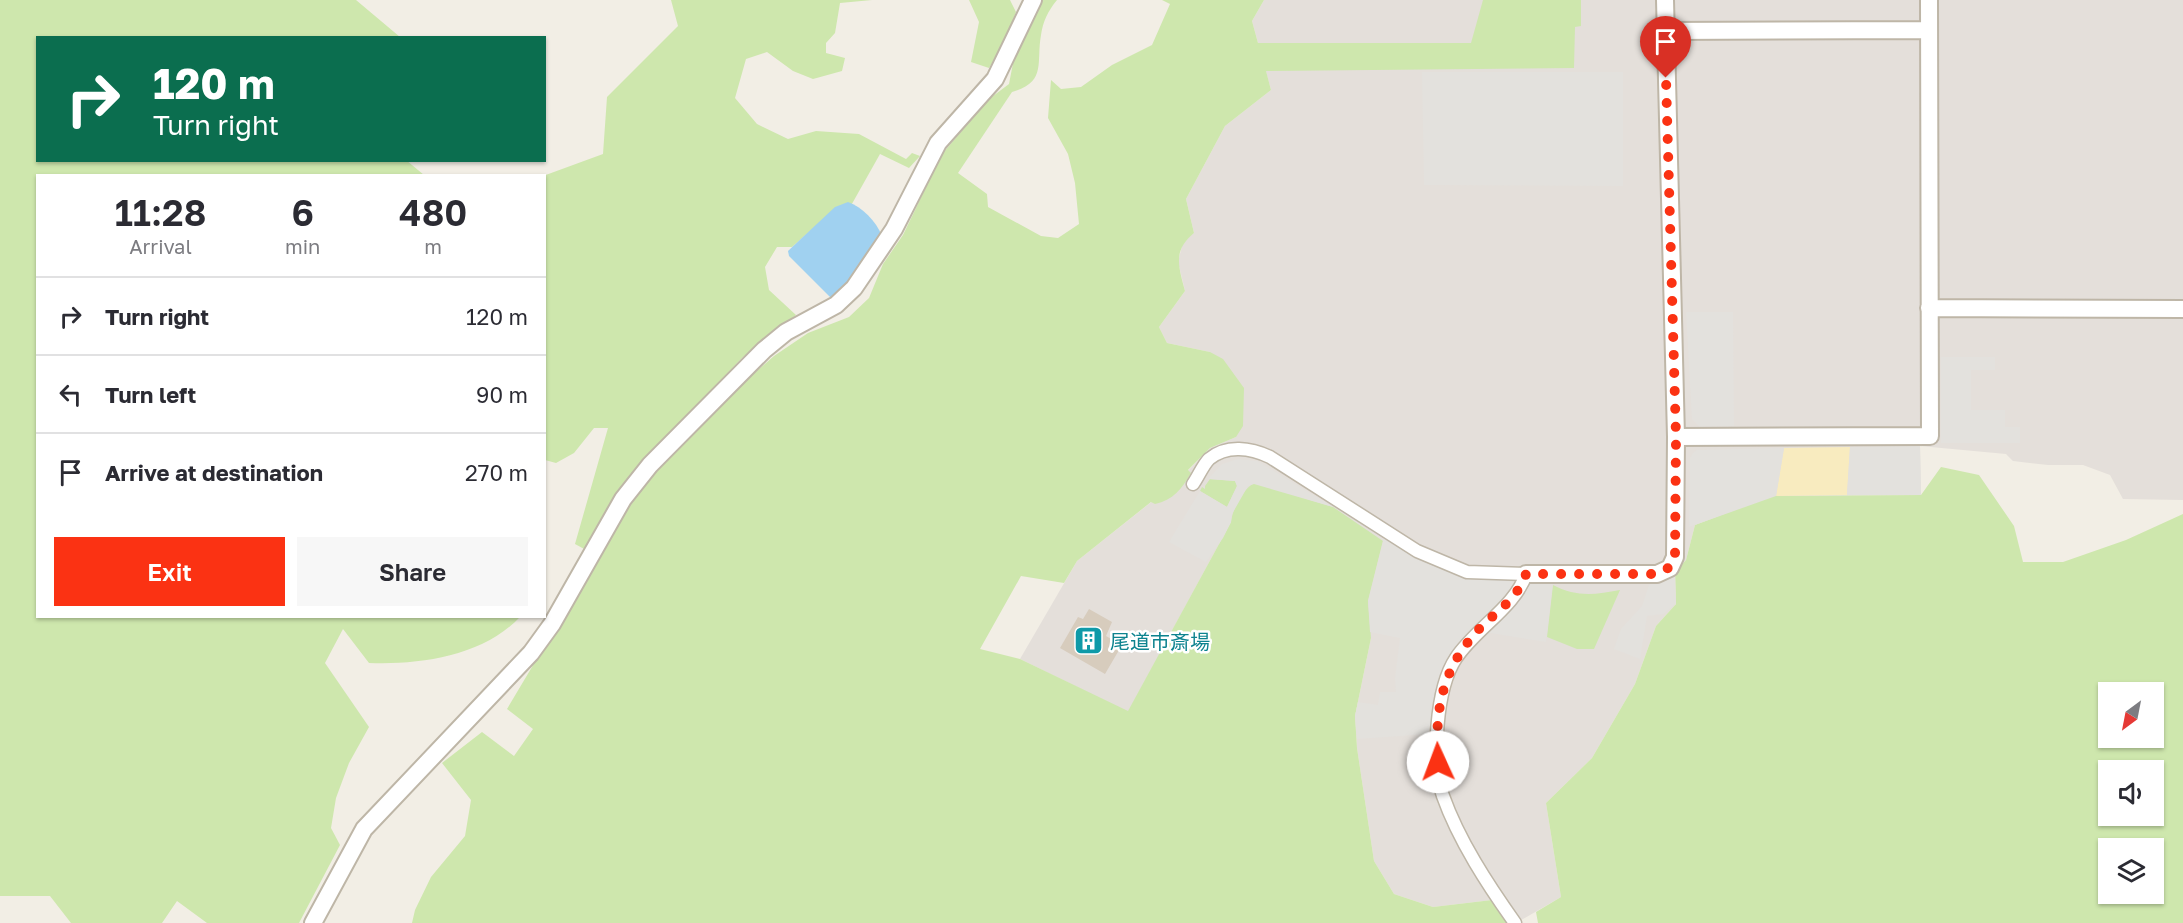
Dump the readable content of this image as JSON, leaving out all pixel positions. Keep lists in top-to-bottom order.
{
  "places": {
    "building": ["尾道市斎場"]
  },
  "north": "bottom left",
  "page": {
    "turn": ["120 m", "Turn right"],
    "eta": [
      "11:28",
      "Arrival",
      "6",
      "min",
      "480",
      "m"
    ],
    "list": [
      {
        "name": "Turn right",
        "value": "120 m"
      },
      {
        "name": "Turn left",
        "value": "90 m"
      },
      {
        "name": "Arrive at destination",
        "value": "270 m"
      }
    ],
    "buttons": ["Exit", "Share"]
  }
}
